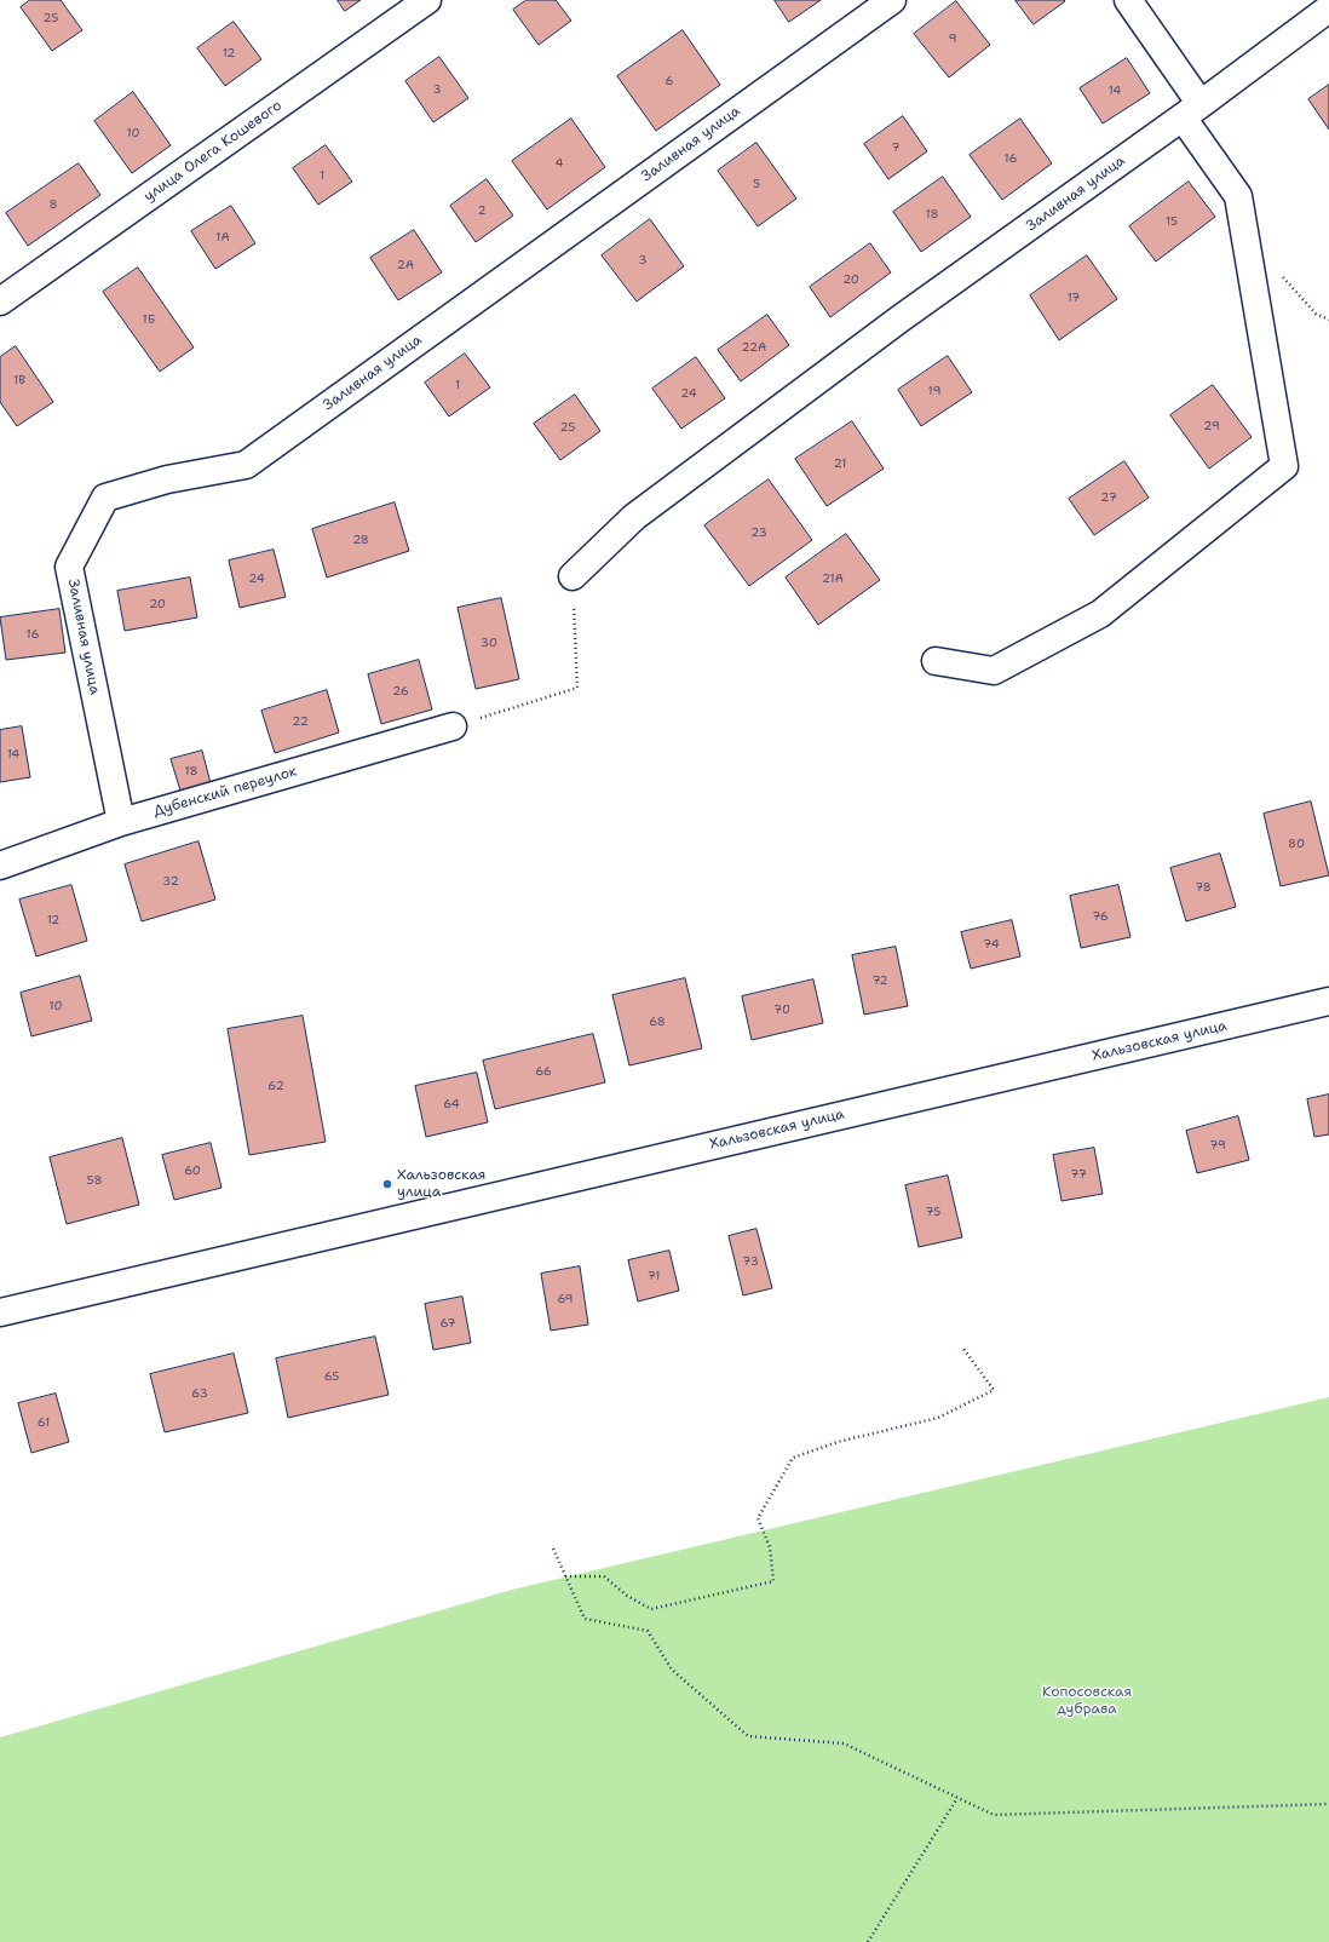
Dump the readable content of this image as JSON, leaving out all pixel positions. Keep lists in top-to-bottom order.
{
  "streets": {
    "street": [
      "Заливная улица",
      "улица Олега Кошевого",
      "Дубенский переулок",
      "Хальзовская улица"
    ]
  },
  "crossings": [
    ["Заливная улица", "Дубенский переулок"]
  ],
  "parks": ["Копосовская дубрава"],
  "places": ["Хальзовская улица"],
  "house_numbers": [
    "25",
    "9",
    "12",
    "6",
    "3",
    "14",
    "10",
    "7",
    "16",
    "4",
    "1",
    "5",
    "8",
    "2",
    "18",
    "15",
    "1А",
    "3",
    "2А",
    "20",
    "17",
    "1Б",
    "22А",
    "1В",
    "1",
    "19",
    "24",
    "29",
    "25",
    "21",
    "27",
    "23",
    "28",
    "24",
    "21А",
    "20",
    "16",
    "30",
    "26",
    "22",
    "14",
    "18",
    "80",
    "32",
    "78",
    "76",
    "12",
    "74",
    "72",
    "10",
    "70",
    "68",
    "66",
    "62",
    "64",
    "79",
    "60",
    "77",
    "58",
    "75",
    "73",
    "71",
    "69",
    "67",
    "65",
    "63",
    "61"
  ]
}
